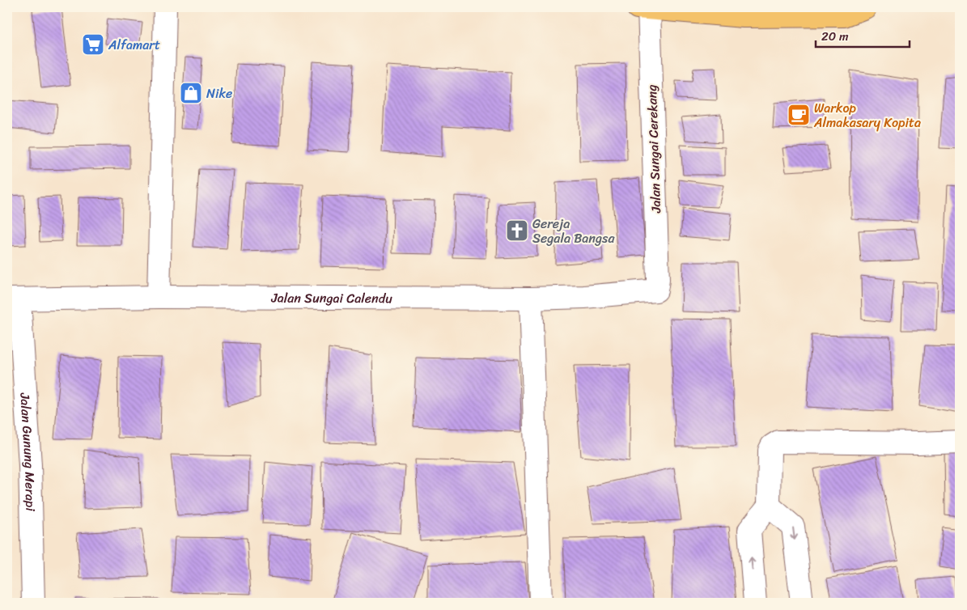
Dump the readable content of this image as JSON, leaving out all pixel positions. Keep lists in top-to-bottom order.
{
  "streets": {
    "street": ["Jalan Sungai Cerekang", "Jalan Sungai Calendu", "Jalan Gunung Merapi"]
  },
  "crossings": [
    ["Jalan Sungai Cerekang", "Jalan Sungai Calendu"],
    ["Jalan Sungai Calendu", "Jalan Gunung Merapi"]
  ],
  "places": {
    "supermarket": ["Alfamart"],
    "shop": ["Nike"],
    "cafe": ["Warkop Almakasary Kopita"],
    "church": ["Gereja Segala Bangsa"]
  },
  "scale_bar": "20 m"
}
